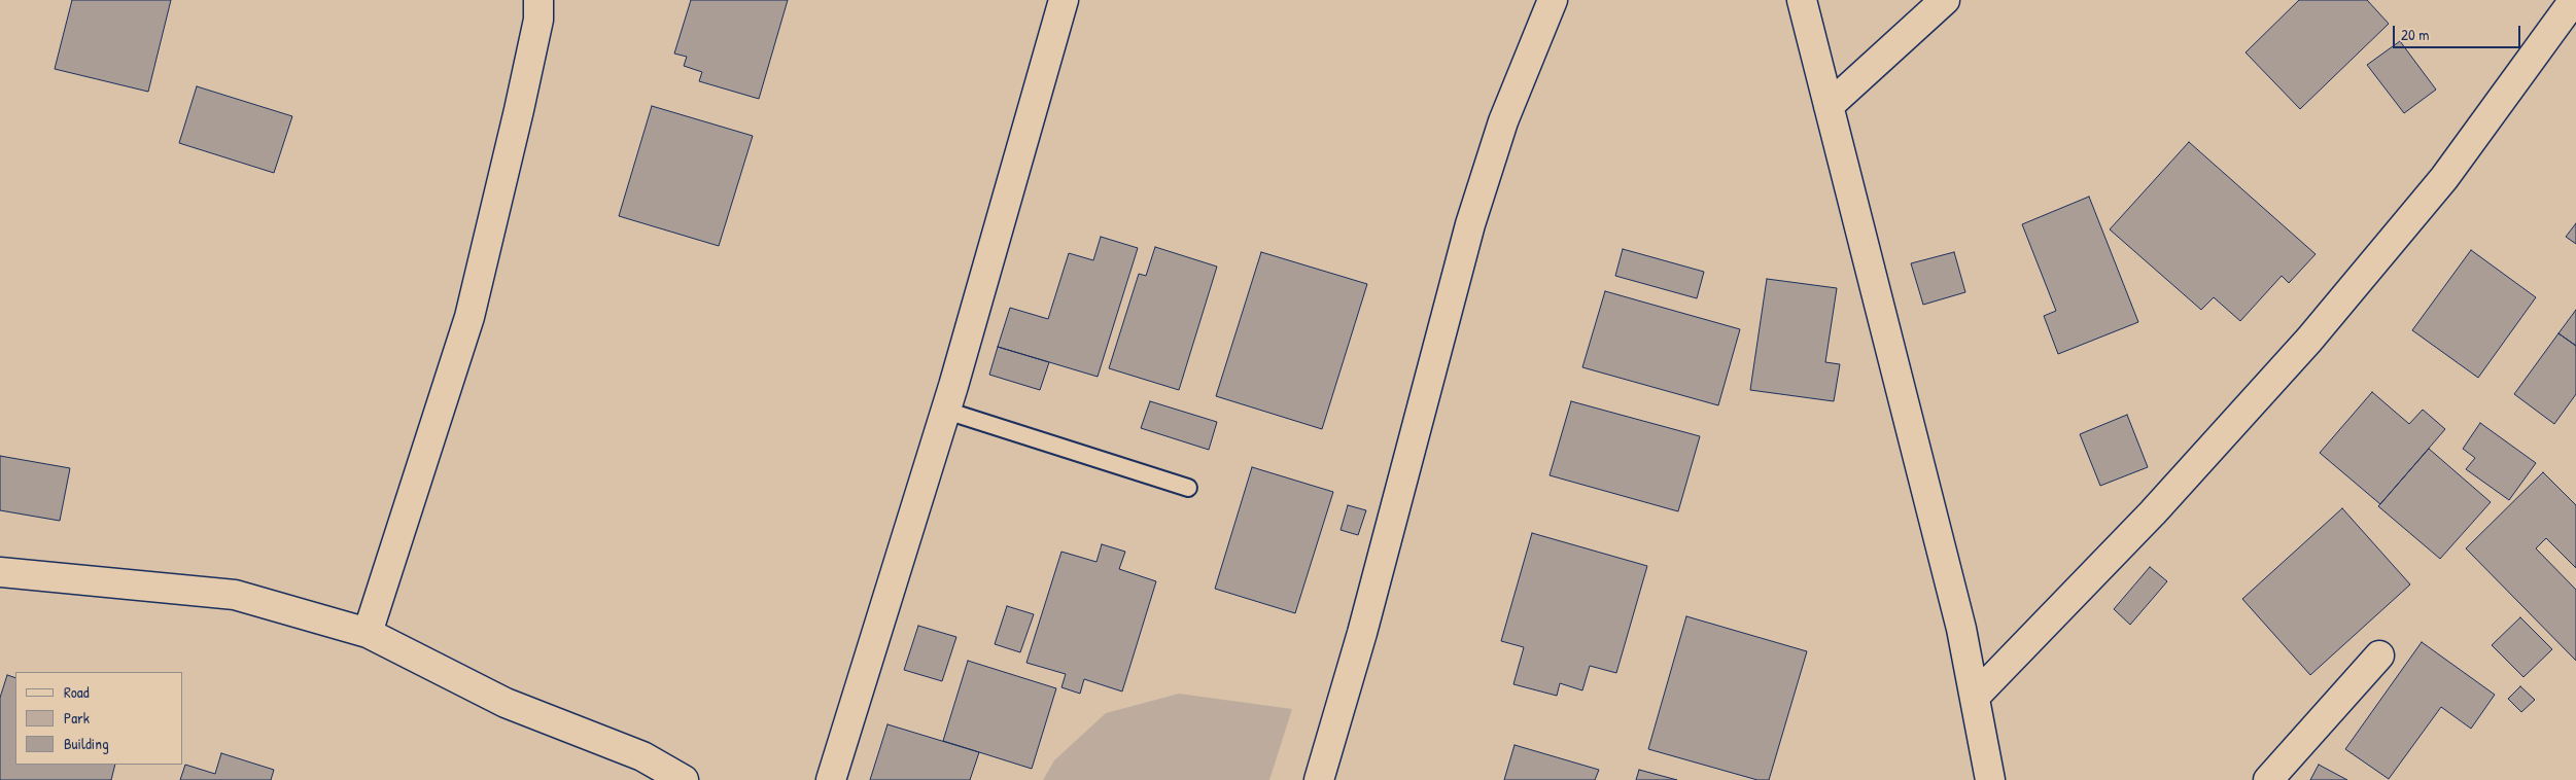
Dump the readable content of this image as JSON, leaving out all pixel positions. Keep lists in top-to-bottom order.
{
  "legend": ["Road", "Park", "Building"],
  "scale_bar": "20 m"
}
